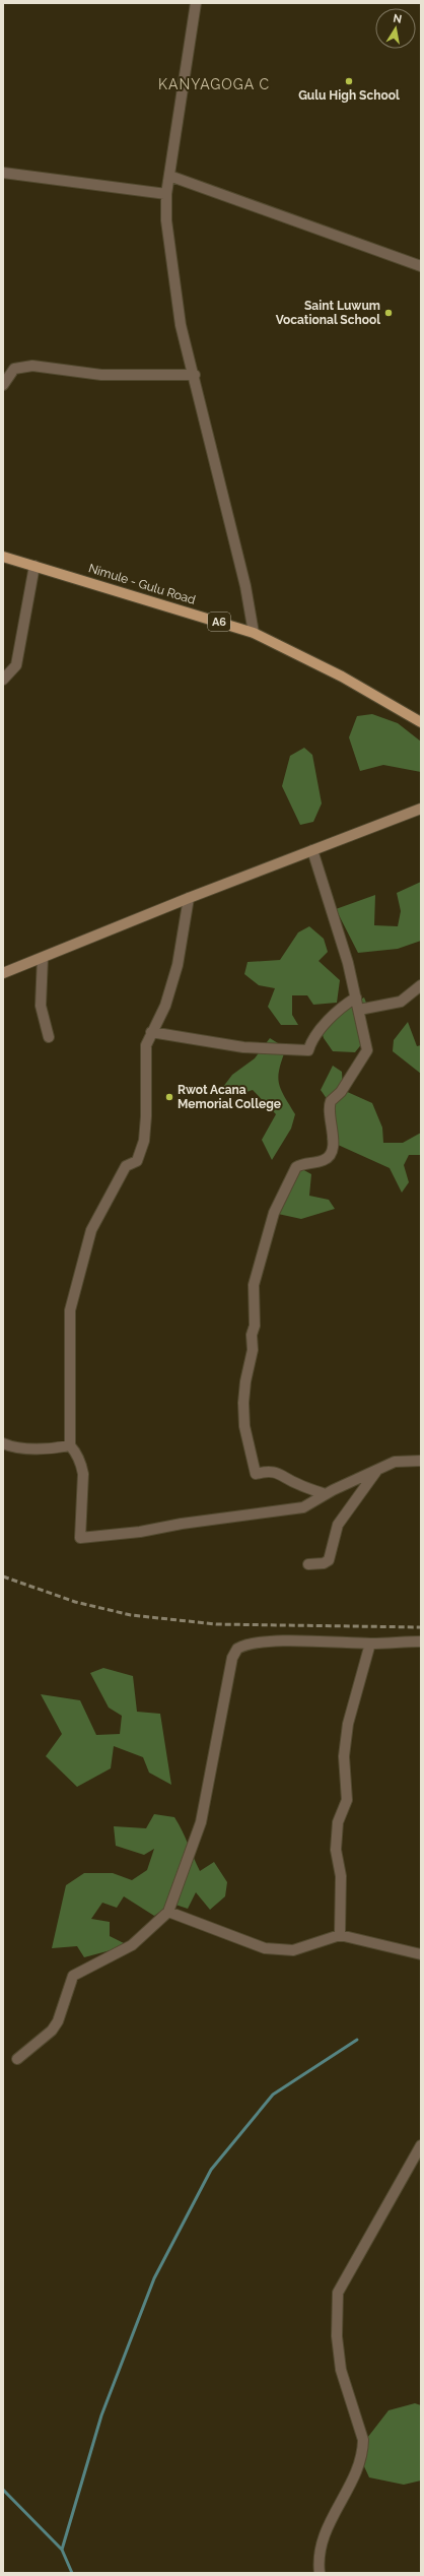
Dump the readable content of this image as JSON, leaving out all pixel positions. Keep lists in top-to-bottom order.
{
  "streets": {
    "main road": ["Nimule - Gulu Road", "A6"]
  },
  "districts": ["KANYAGOGA C"],
  "places": ["Gulu High School", "Saint Luwum Vocational School", "Rwot Acana Memorial College"],
  "north": "top"
}
